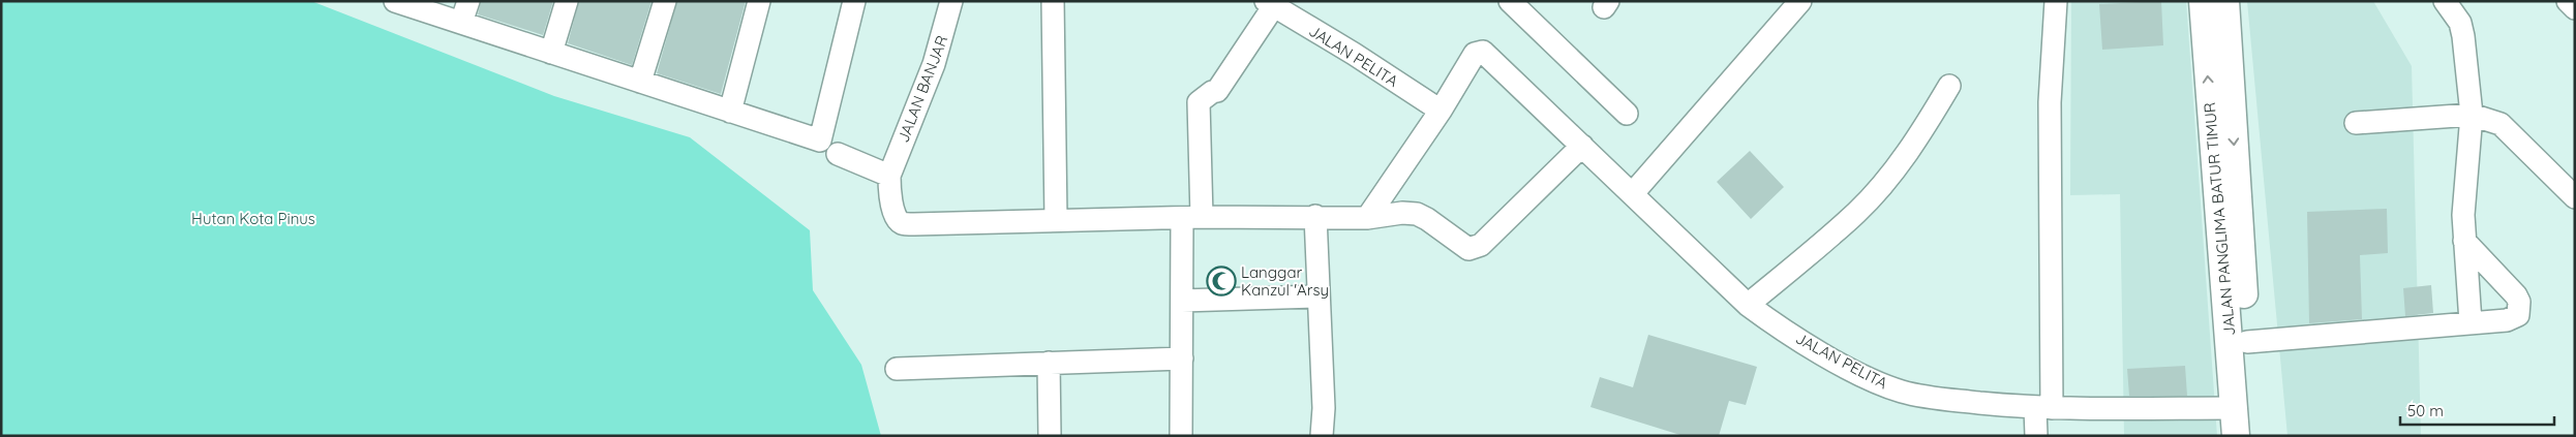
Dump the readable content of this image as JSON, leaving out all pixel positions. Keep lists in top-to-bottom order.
{
  "streets": {
    "main road": ["JALAN PANGLIMA BATUR TIMUR"],
    "street": ["JALAN PELITA", "JALAN BANJAR"]
  },
  "crossings": [
    ["JALAN PELITA", "JALAN PANGLIMA BATUR TIMUR"]
  ],
  "parks": ["Hutan Kota Pinus"],
  "places": {
    "mosque": ["Langgar Kanzul 'Arsy"]
  },
  "scale_bar": "50 m"
}
